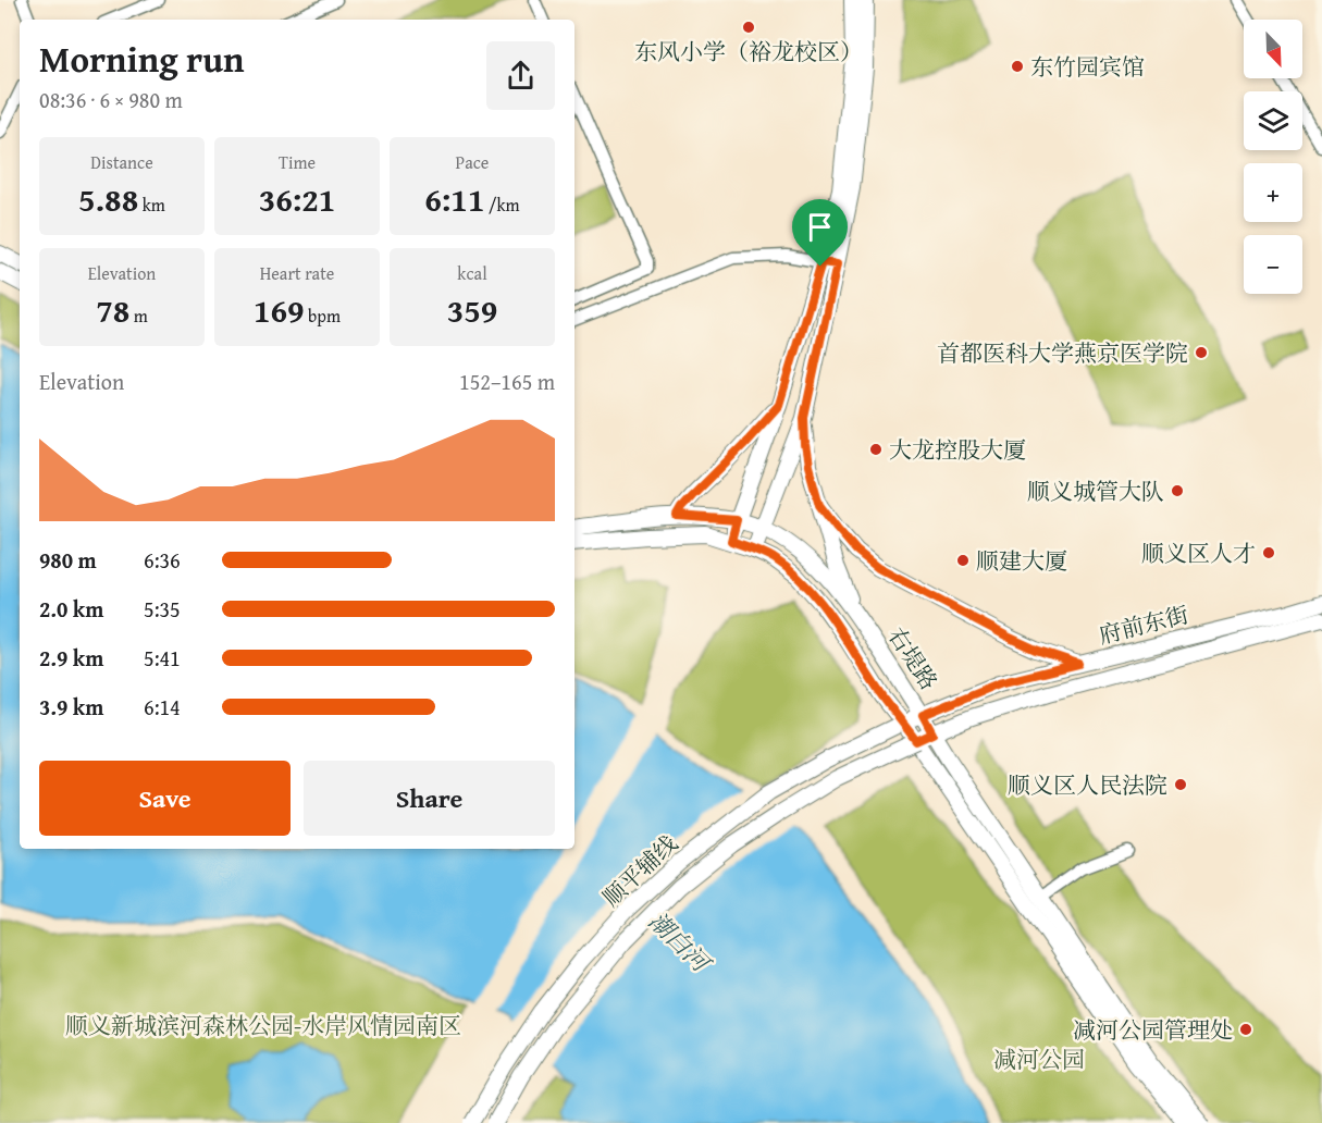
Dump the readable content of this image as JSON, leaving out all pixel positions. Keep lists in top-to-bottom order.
{
  "streets": {
    "main road": ["府前东街", "右堤路", "顺平辅线"]
  },
  "crossings": [
    ["府前东街", "右堤路"],
    ["府前东街", "顺平辅线"],
    ["右堤路", "顺平辅线"]
  ],
  "water": ["潮白河"],
  "parks": ["顺义新城滨河森林公园-水岸风情园南区", "减河公园"],
  "places": [
    "东风小学（裕龙校区）",
    "东竹园宾馆",
    "首都医科大学燕京医学院",
    "大龙控股大厦",
    "顺义城管大队",
    "顺义区人才",
    "顺建大厦",
    "顺义区人民法院",
    "减河公园管理处"
  ],
  "north": "bottom right",
  "page": {
    "map_buttons": ["+", "−"],
    "heading": ["Morning run", "08:36 · 6 × 980 m"],
    "stats": [
      ["Distance", "5.88 km"],
      ["Time", "36:21"],
      ["Pace", "6:11 /km"],
      ["Elevation", "78 m"],
      ["Heart rate", "169 bpm"],
      ["kcal", "359"]
    ],
    "chart": ["Elevation", "152–165 m"],
    "list": [
      {
        "name": "980 m",
        "note": "6:36"
      },
      {
        "name": "2.0 km",
        "note": "5:35"
      },
      {
        "name": "2.9 km",
        "note": "5:41"
      },
      {
        "name": "3.9 km",
        "note": "6:14"
      }
    ],
    "buttons": ["Save", "Share"]
  }
}
